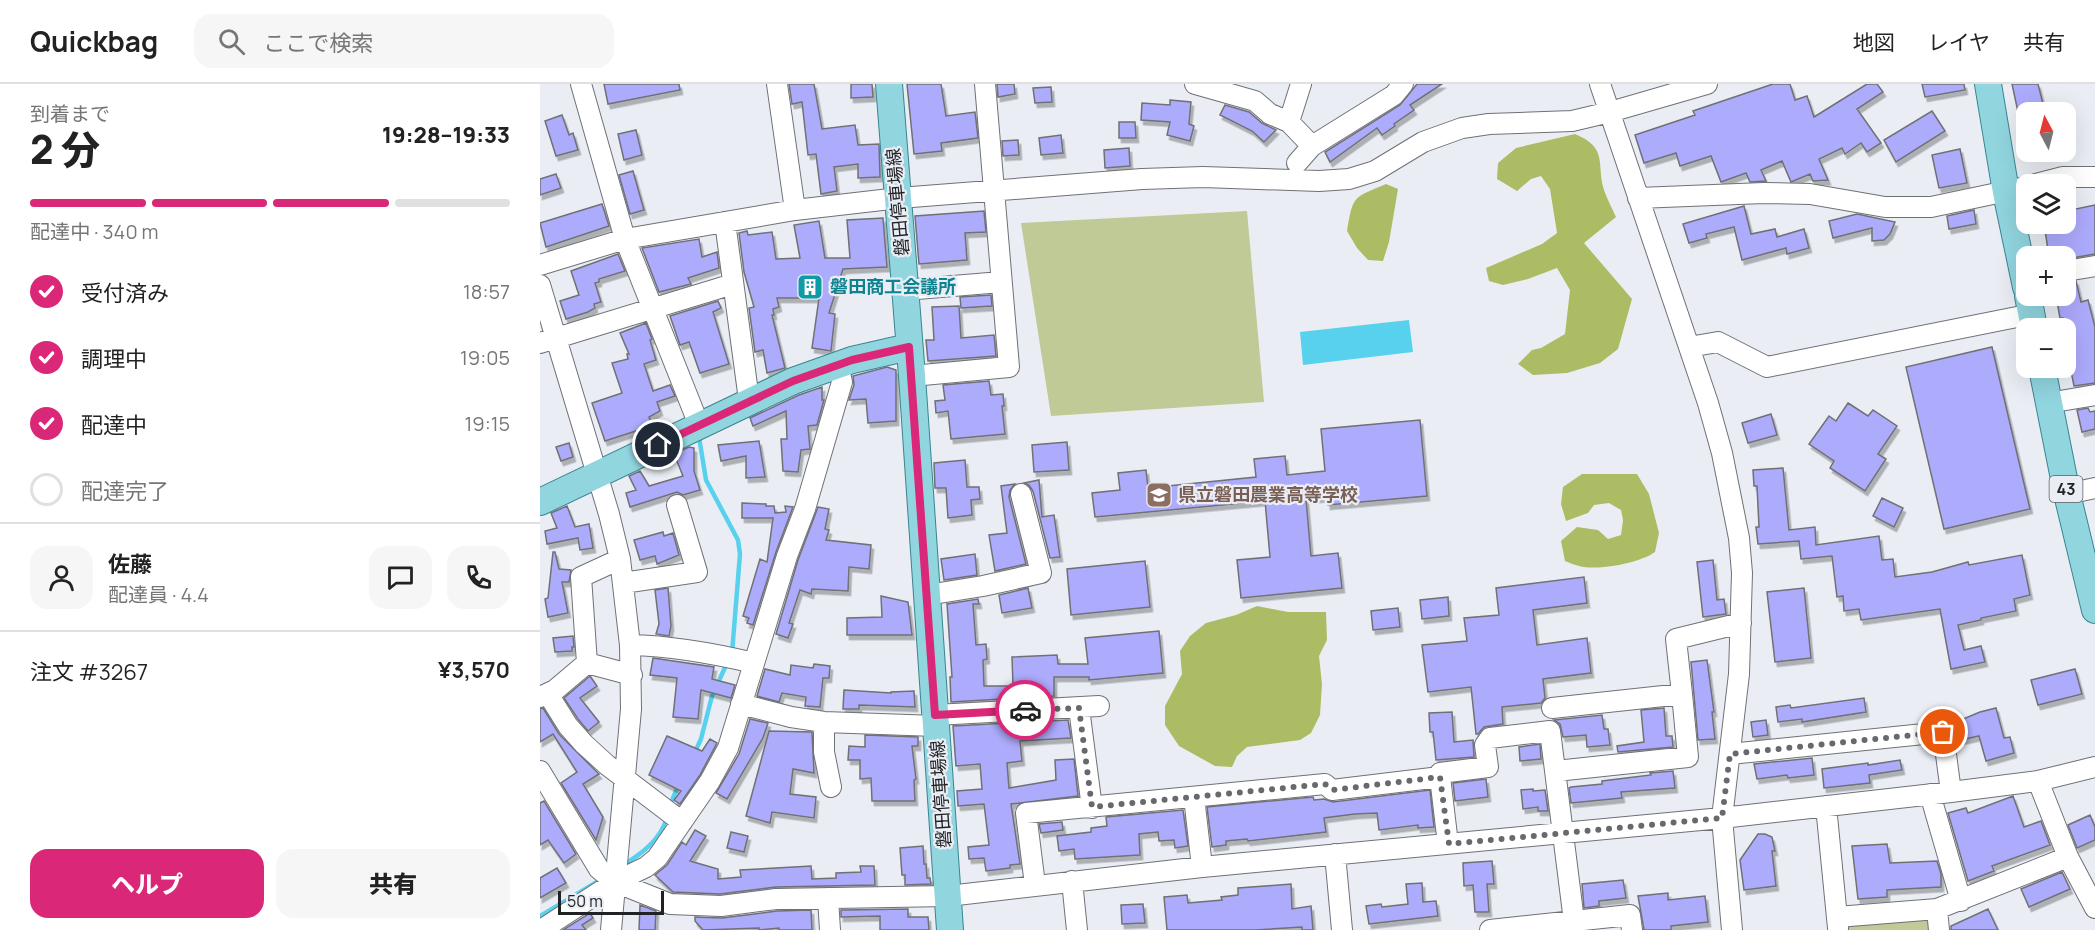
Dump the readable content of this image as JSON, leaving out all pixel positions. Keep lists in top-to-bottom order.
{
  "streets": {
    "main road": ["磐田停車場線", "43"]
  },
  "places": {
    "building": ["磐田商工会議所"],
    "school or university": ["県立磐田農業高等学校"]
  },
  "scale_bar": "50 m",
  "north": "top",
  "page": {
    "header": "Quickbag",
    "search": "ここで検索",
    "nav": ["地図", "レイヤ", "共有"],
    "heading": ["2 分", "到着まで", "19:28–19:33"],
    "panel": [
      "佐藤",
      "配達員 · 4.4",
      "注文 #3267",
      "¥3,570"
    ],
    "map_buttons": ["+", "−"],
    "bar": "配達中 · 340 m",
    "list": [
      ["受付済み", "18:57"],
      ["調理中", "19:05"],
      ["配達中", "19:15"],
      "配達完了"
    ],
    "buttons": ["ヘルプ", "共有"],
    "scale": "50 m"
  }
}
